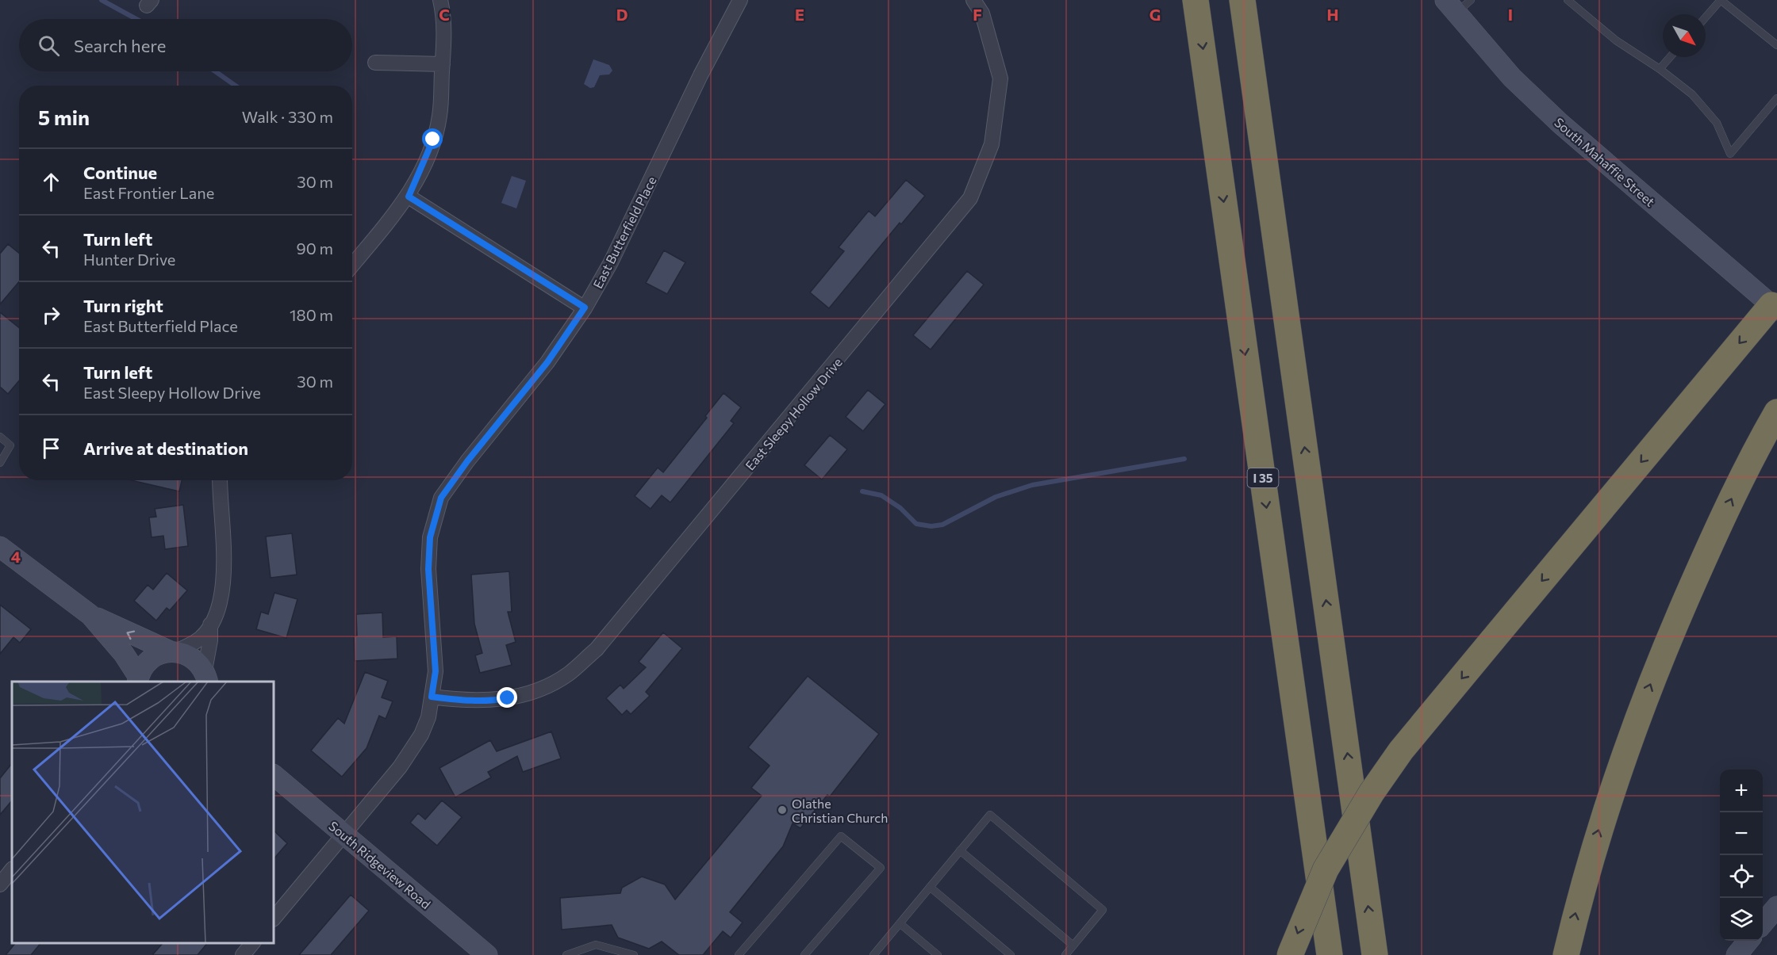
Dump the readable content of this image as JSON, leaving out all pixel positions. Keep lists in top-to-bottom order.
{
  "streets": {
    "highway": ["I 35"],
    "main road": ["South Mahaffie Street", "South Ridgeview Road"],
    "street": ["East Butterfield Place", "East Sleepy Hollow Drive"]
  },
  "crossings": [
    ["East Butterfield Place", "East Sleepy Hollow Drive"],
    ["East Butterfield Place", "South Ridgeview Road"]
  ],
  "places": ["Olathe Christian Church"],
  "north": "bottom right",
  "page": {
    "search": "Search here",
    "heading": ["5 min", "Walk · 330 m"],
    "list": [
      ["Continue", "East Frontier Lane", "30 m"],
      ["Turn left", "Hunter Drive", "90 m"],
      ["Turn right", "East Butterfield Place", "180 m"],
      ["Turn left", "East Sleepy Hollow Drive", "30 m"],
      "Arrive at destination"
    ],
    "map_buttons": ["+", "−"]
  },
  "grid": {
    "columns": [
      "C",
      "D",
      "E",
      "F",
      "G",
      "H",
      "I"
    ],
    "rows": ["4"]
  }
}
